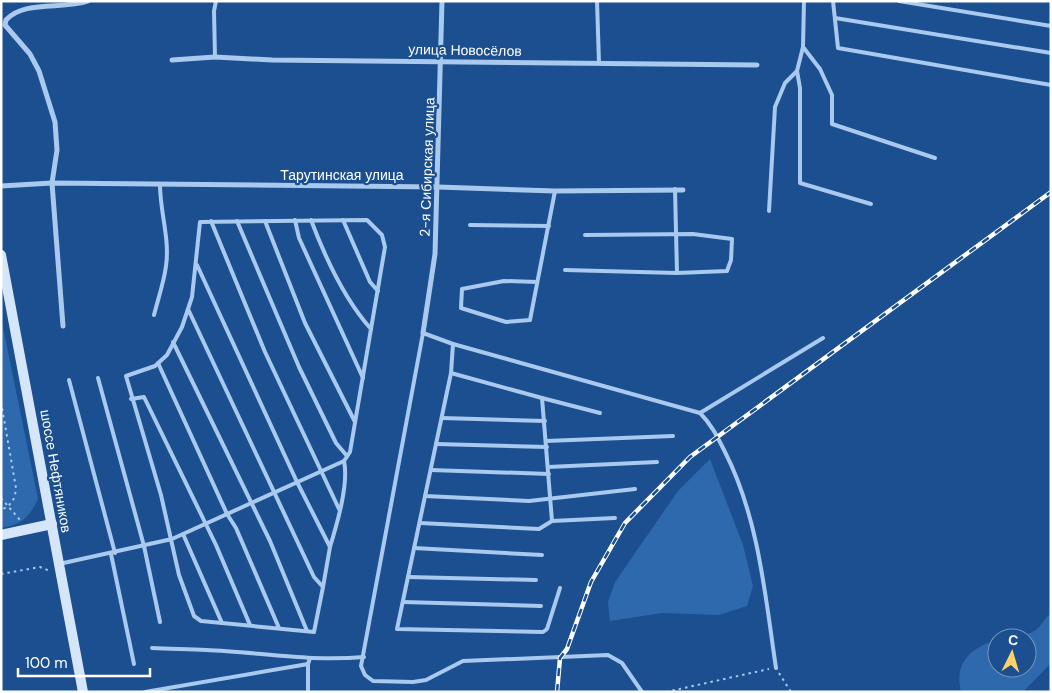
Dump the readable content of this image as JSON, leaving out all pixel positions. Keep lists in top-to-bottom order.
{
  "streets": {
    "main road": ["шоссе Нефтяников"],
    "street": ["улица Новосёлов", "2-я Сибирская улица", "Тарутинская улица"]
  },
  "crossings": [
    ["улица Новосёлов", "2-я Сибирская улица"],
    ["2-я Сибирская улица", "Тарутинская улица"]
  ],
  "scale_bar": "100 m",
  "north": "top"
}
